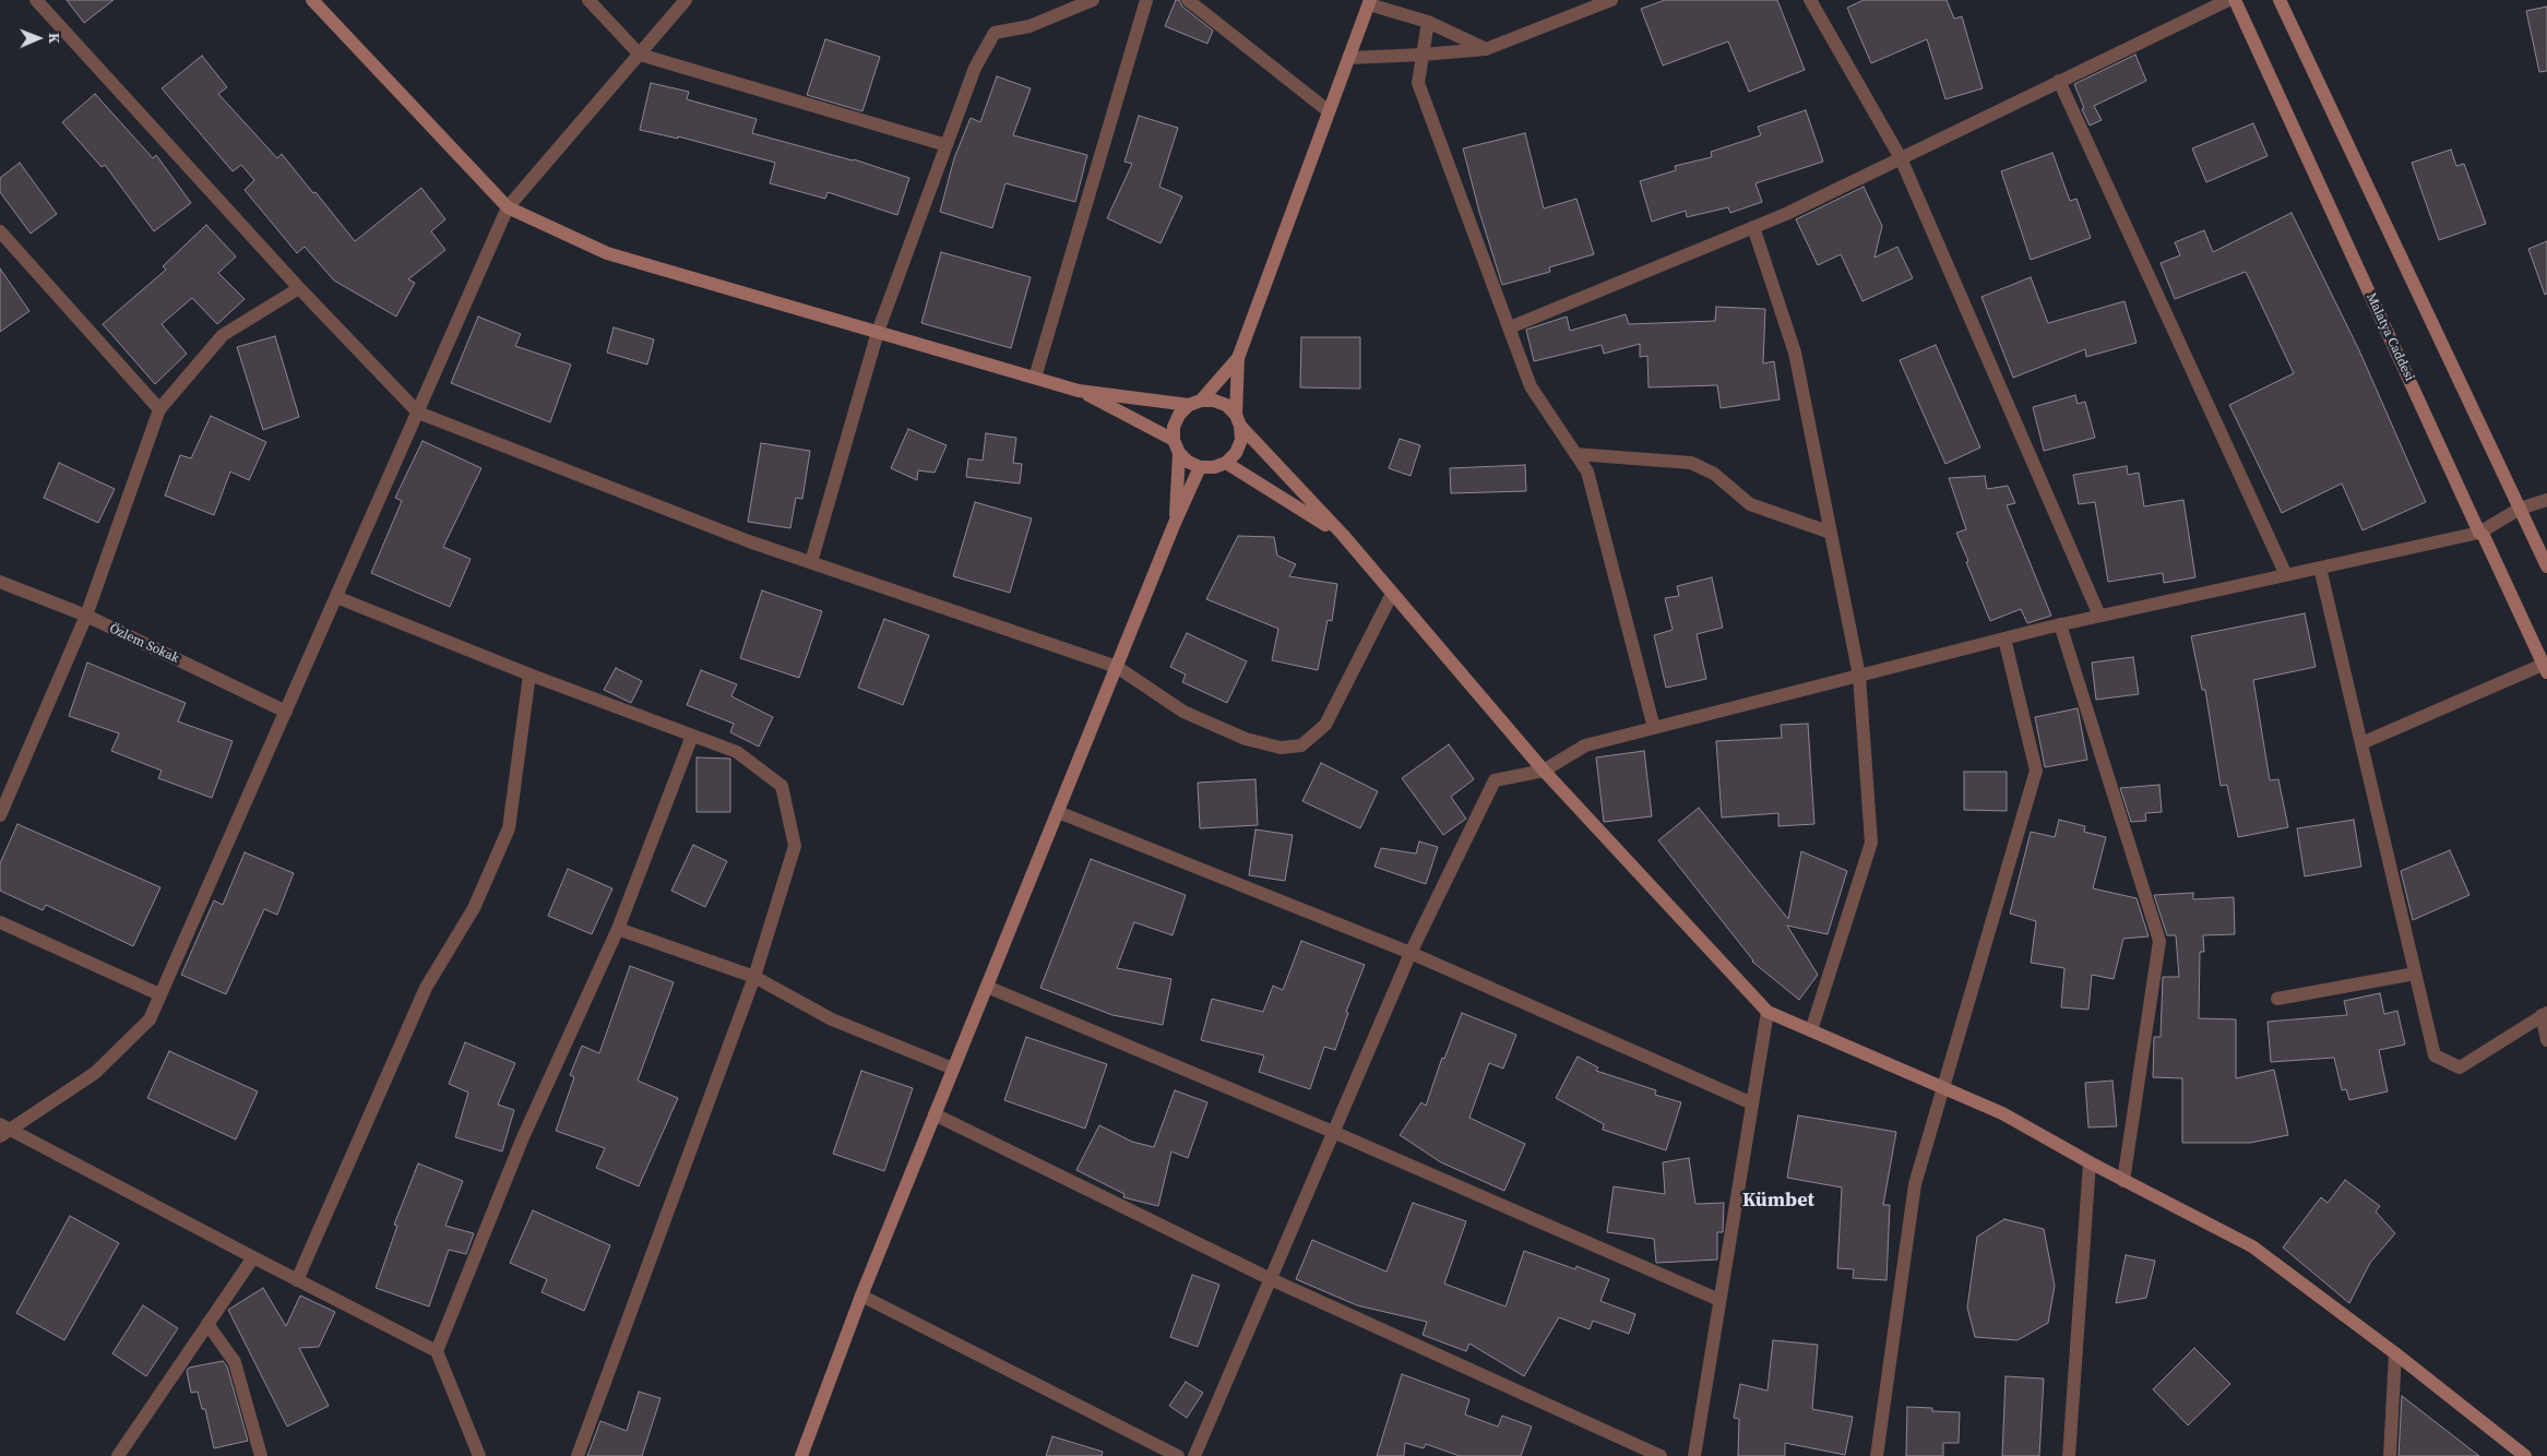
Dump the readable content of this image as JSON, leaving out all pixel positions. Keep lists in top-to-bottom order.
{
  "streets": {
    "street": ["Malatya Caddesi", "Özlem Sokak"]
  },
  "districts": ["Kümbet"],
  "north": "right"
}
